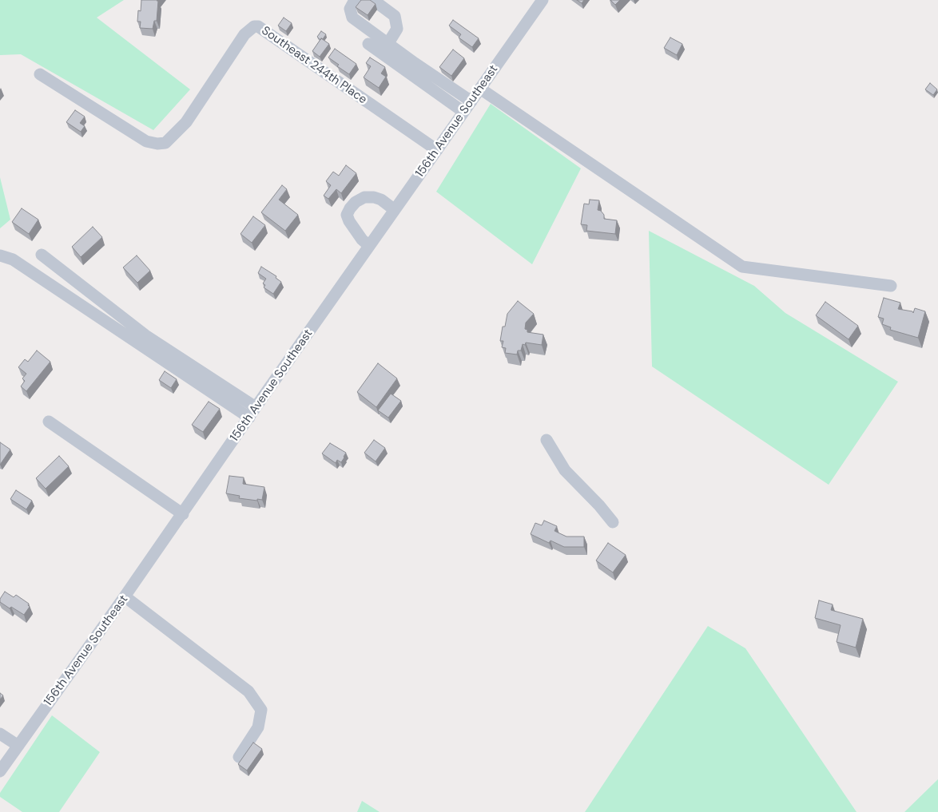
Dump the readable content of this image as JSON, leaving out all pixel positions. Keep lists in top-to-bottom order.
{
  "streets": {
    "street": ["Southeast 244th Place", "156th Avenue Southeast"]
  },
  "crossings": [
    ["Southeast 244th Place", "156th Avenue Southeast"]
  ]
}
